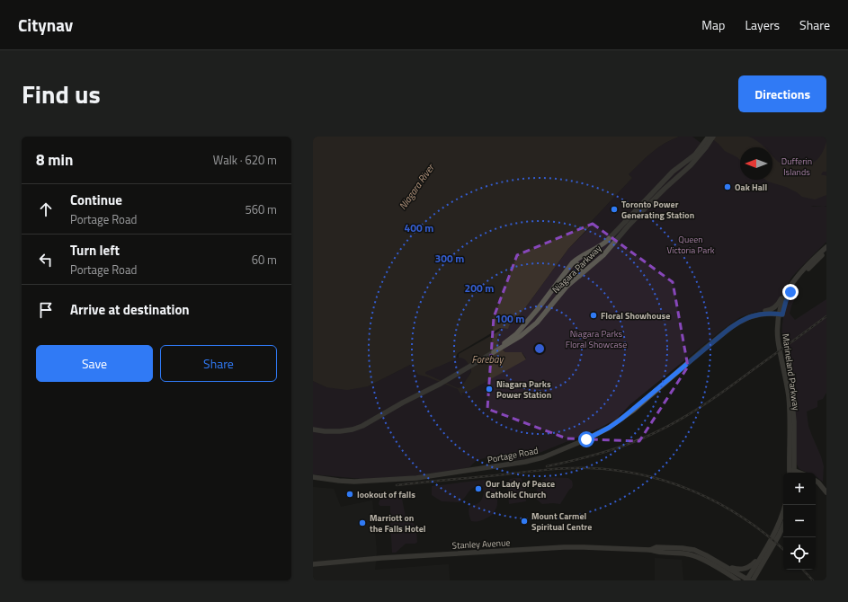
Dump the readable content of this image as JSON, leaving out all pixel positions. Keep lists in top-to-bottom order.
{
  "streets": {
    "main road": [
      "Niagara Parkway",
      "Marineland Parkway",
      "Portage Road",
      "Stanley Avenue"
    ]
  },
  "crossings": [
    ["Marineland Parkway", "Portage Road"]
  ],
  "water": ["Niagara River", "Forebay"],
  "parks": ["Dufferin Islands", "Queen Victoria Park", "Niagara Parks Floral Showcase"],
  "places": [
    "Oak Hall",
    "Toronto Power Generating Station",
    "Floral Showhouse",
    "Niagara Parks Power Station",
    "Our Lady of Peace Catholic Church",
    "lookout of falls",
    "Mount Carmel Spiritual Centre",
    "Marriott on the Falls Hotel"
  ],
  "north": "left",
  "page": {
    "header": "Citynav",
    "nav": ["Map", "Layers", "Share"],
    "title": "Find us",
    "buttons": [
      "Directions",
      ["Save", "Share"]
    ],
    "heading": ["8 min", "Walk · 620 m"],
    "list": [
      ["Continue", "Portage Road", "560 m"],
      ["Turn left", "Portage Road", "60 m"],
      "Arrive at destination"
    ],
    "map_buttons": ["+", "−"]
  },
  "rings": [
    "400 m",
    "300 m",
    "200 m",
    "100 m"
  ]
}
